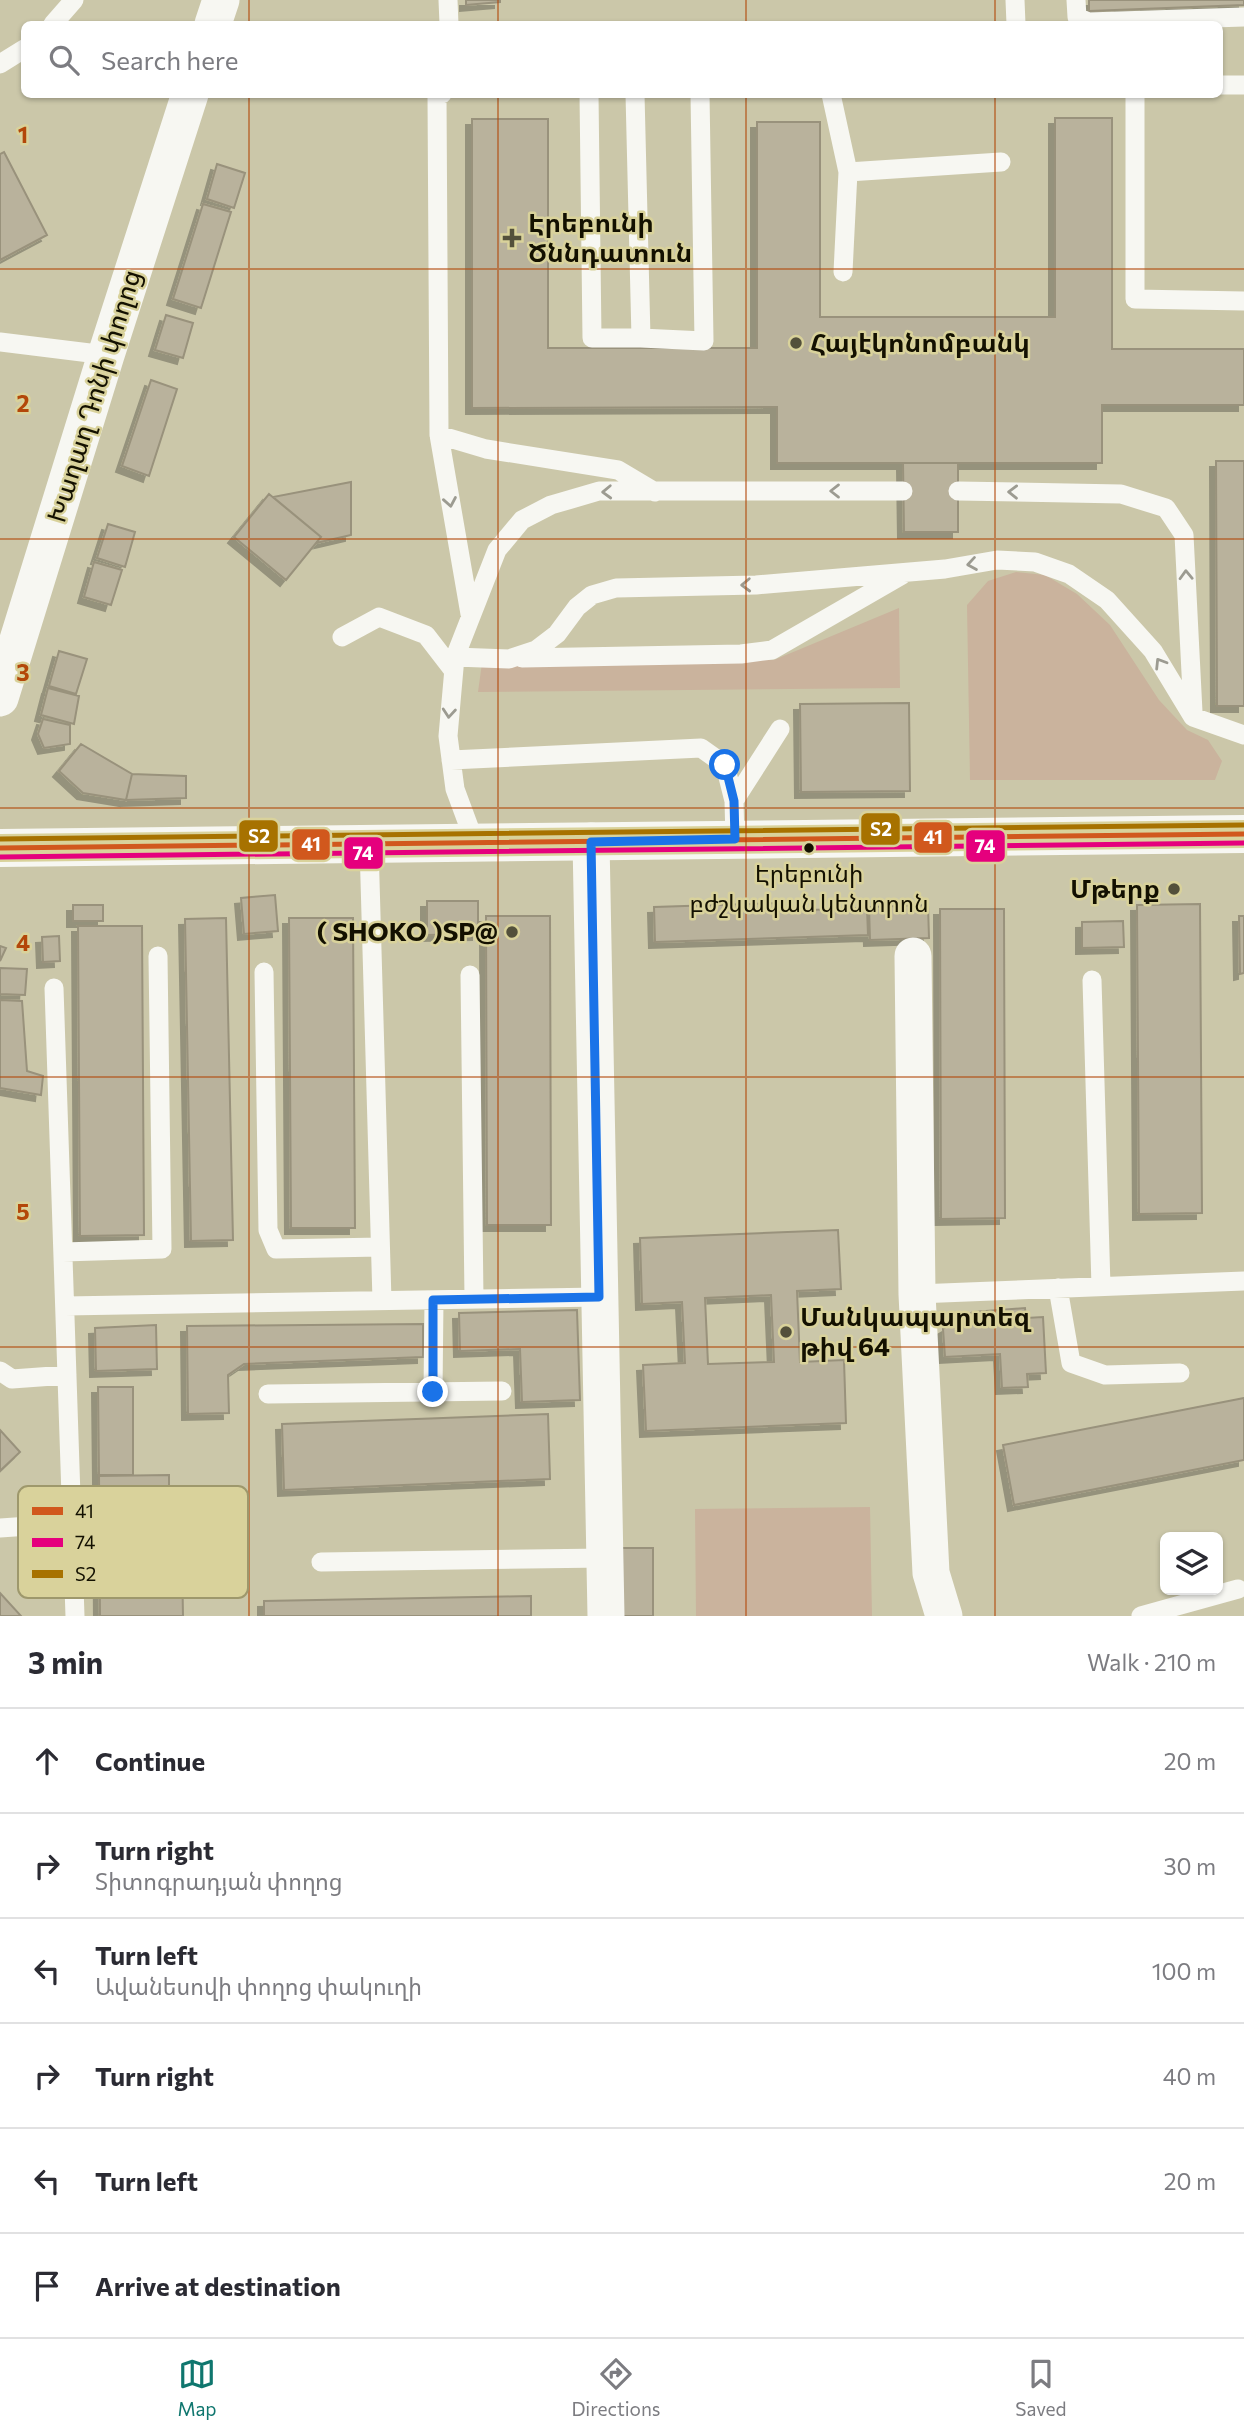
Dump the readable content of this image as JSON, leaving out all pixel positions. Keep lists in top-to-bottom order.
{
  "streets": {
    "street": ["Խաղաղ Դոնի փողոց"]
  },
  "places": {
    "health": ["Էրեբունի Ծննդատուն"],
    "other": [
      "Հայէկոնոմբանկ",
      "Էրեբունի բժշկական կենտրոն",
      "Մթերք",
      "( SHOKO )SP@",
      "Մանկապարտեզ թիվ 64"
    ]
  },
  "lines": ["transit line Տ2", "transit line 41", "transit line 74"],
  "legend": ["41", "74", "Տ2"],
  "page": {
    "search": "Search here",
    "heading": ["3 min", "Walk · 210 m"],
    "list": [
      ["Continue", "20 m"],
      ["Turn right", "Տիտոգրադյան փողոց", "30 m"],
      ["Turn left", "Ավանեսովի փողոց փակուղի", "100 m"],
      ["Turn right", "40 m"],
      ["Turn left", "20 m"],
      "Arrive at destination"
    ],
    "nav": ["Map", "Directions", "Saved"]
  },
  "grid": {
    "rows": [
      "1",
      "2",
      "3",
      "4",
      "5"
    ]
  }
}
